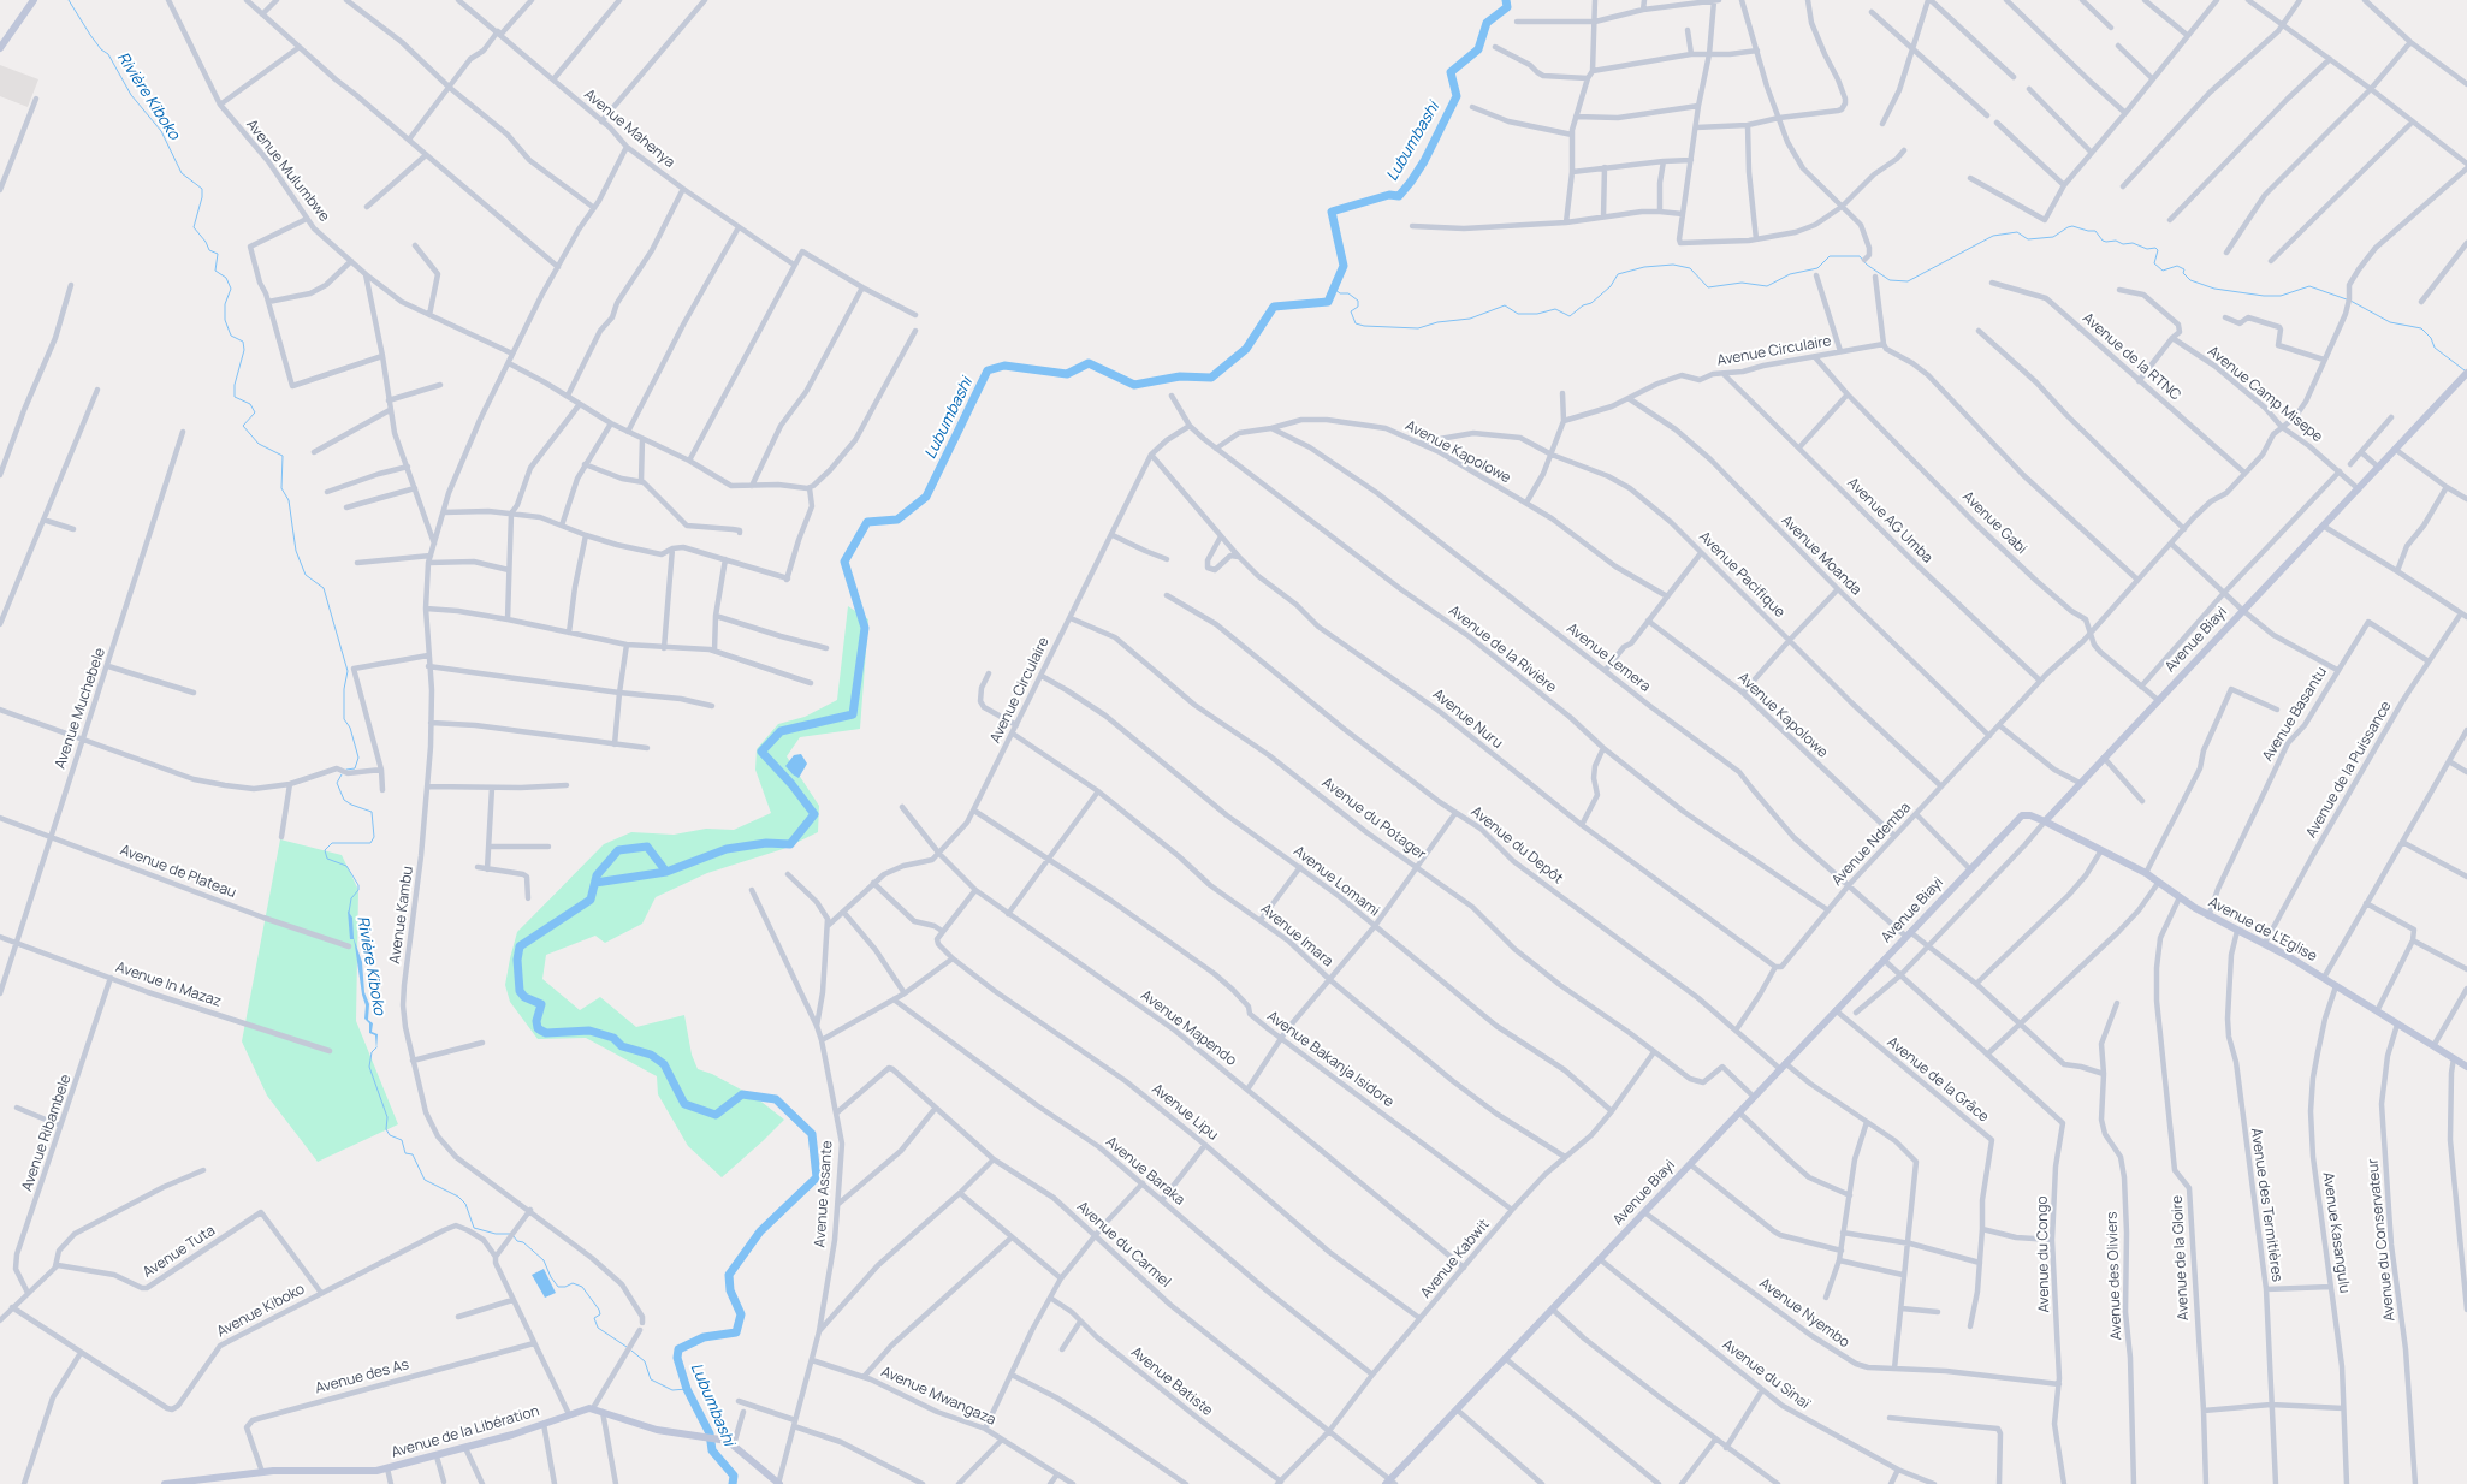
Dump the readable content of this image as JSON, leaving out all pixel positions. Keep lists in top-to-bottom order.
{
  "streets": {
    "street": [
      "Avenue Mahenya",
      "Avenue Mulumbwe",
      "Avenue Circulaire",
      "Avenue de la RTNC",
      "Avenue Camp Misepe",
      "Avenue Kapolowe",
      "Avenue AG Umba",
      "Avenue Gabi",
      "Avenue Moanda",
      "Avenue Pacifique",
      "Avenue Biayi",
      "Avenue de la Rivière",
      "Avenue Lemera",
      "Avenue Muchebele",
      "Avenue Basantu",
      "Avenue Nuru",
      "Avenue de la Puissance",
      "Avenue du Potager",
      "Avenue Ndemba",
      "Avenue du Depôt",
      "Avenue de Plateau",
      "Avenue Lomami",
      "Avenue Kambu",
      "Avenue de L'Eglise",
      "Avenue Imara",
      "Avenue In Mazaz",
      "Avenue Mapendo",
      "Avenue Bakanja Isidore",
      "Avenue de la Grâce",
      "Avenue Lipu",
      "Avenue Ribambele",
      "Avenue Baraka",
      "Avenue Assante",
      "Avenue des Termitières",
      "Avenue Kasangulu",
      "Avenue du Conservateur",
      "Avenue du Carmel",
      "Avenue Tuta",
      "Avenue du Congo",
      "Avenue de la Gloire",
      "Avenue Kabwit",
      "Avenue des Oliviers",
      "Avenue Kiboko",
      "Avenue Nyembo",
      "Avenue du Sinaï",
      "Avenue des As",
      "Avenue Batiste",
      "Avenue Mwangaza",
      "Avenue de la Libération"
    ]
  },
  "crossings": [
    ["Avenue Mahenya", "Avenue Kambu"],
    ["Avenue Mulumbwe", "Avenue Kambu"],
    ["Avenue Circulaire", "Avenue AG Umba"],
    ["Avenue Circulaire", "Avenue Gabi"],
    ["Avenue Circulaire", "Avenue Moanda"],
    ["Avenue Circulaire", "Avenue de la Rivière"],
    ["Avenue Circulaire", "Avenue du Potager"],
    ["Avenue Circulaire", "Avenue Lomami"],
    ["Avenue Circulaire", "Avenue Imara"],
    ["Avenue Circulaire", "Avenue Mapendo"],
    ["Avenue Circulaire", "Avenue Bakanja Isidore"],
    ["Avenue de la RTNC", "Avenue Ndemba"],
    ["Avenue Camp Misepe", "Avenue Biayi"],
    ["Avenue Camp Misepe", "Avenue Ndemba"],
    ["Avenue Kapolowe", "Avenue Pacifique"],
    ["Avenue Kapolowe", "Avenue de la Rivière"],
    ["Avenue Kapolowe", "Avenue Lemera"],
    ["Avenue Kapolowe", "Avenue Ndemba"],
    ["Avenue AG Umba", "Avenue Ndemba"],
    ["Avenue Gabi", "Avenue Biayi"],
    ["Avenue Gabi", "Avenue Ndemba"],
    ["Avenue Moanda", "Avenue Ndemba"],
    ["Avenue Pacifique", "Avenue Ndemba"],
    ["Avenue Biayi", "Avenue Lemera"],
    ["Avenue Biayi", "Avenue du Potager"],
    ["Avenue Biayi", "Avenue du Depôt"],
    ["Avenue Biayi", "Avenue de L'Eglise"],
    ["Avenue Biayi", "Avenue de la Grâce"],
    ["Avenue Biayi", "Avenue du Carmel"],
    ["Avenue Biayi", "Avenue du Congo"],
    ["Avenue Biayi", "Avenue Nyembo"],
    ["Avenue Biayi", "Avenue du Sinaï"],
    ["Avenue de la Rivière", "Avenue Ndemba"],
    ["Avenue Lemera", "Avenue Ndemba"],
    ["Avenue Muchebele", "Avenue de Plateau"],
    ["Avenue Muchebele", "Avenue In Mazaz"],
    ["Avenue Basantu", "Avenue de la Puissance"],
    ["Avenue Basantu", "Avenue de L'Eglise"],
    ["Avenue Nuru", "Avenue Ndemba"],
    ["Avenue de la Puissance", "Avenue de L'Eglise"],
    ["Avenue du Potager", "Avenue Kabwit"],
    ["Avenue Ndemba", "Avenue du Depôt"],
    ["Avenue Lomami", "Avenue Kabwit"],
    ["Avenue de L'Eglise", "Avenue des Termitières"],
    ["Avenue de L'Eglise", "Avenue Kasangulu"],
    ["Avenue de L'Eglise", "Avenue du Conservateur"],
    ["Avenue de L'Eglise", "Avenue de la Gloire"],
    ["Avenue Imara", "Avenue Kabwit"],
    ["Avenue In Mazaz", "Avenue Ribambele"],
    ["Avenue Mapendo", "Avenue Kabwit"],
    ["Avenue Bakanja Isidore", "Avenue Kabwit"],
    ["Avenue Lipu", "Avenue Kabwit"],
    ["Avenue Baraka", "Avenue Kabwit"],
    ["Avenue Assante", "Avenue du Carmel"],
    ["Avenue Assante", "Avenue Mwangaza"],
    ["Avenue du Carmel", "Avenue Kabwit"],
    ["Avenue Tuta", "Avenue Kiboko"],
    ["Avenue du Congo", "Avenue Nyembo"],
    ["Avenue Kabwit", "Avenue Batiste"],
    ["Avenue des As", "Avenue de la Libération"]
  ],
  "water": ["Rivière Kiboko", "Lubumbashi"]
}
